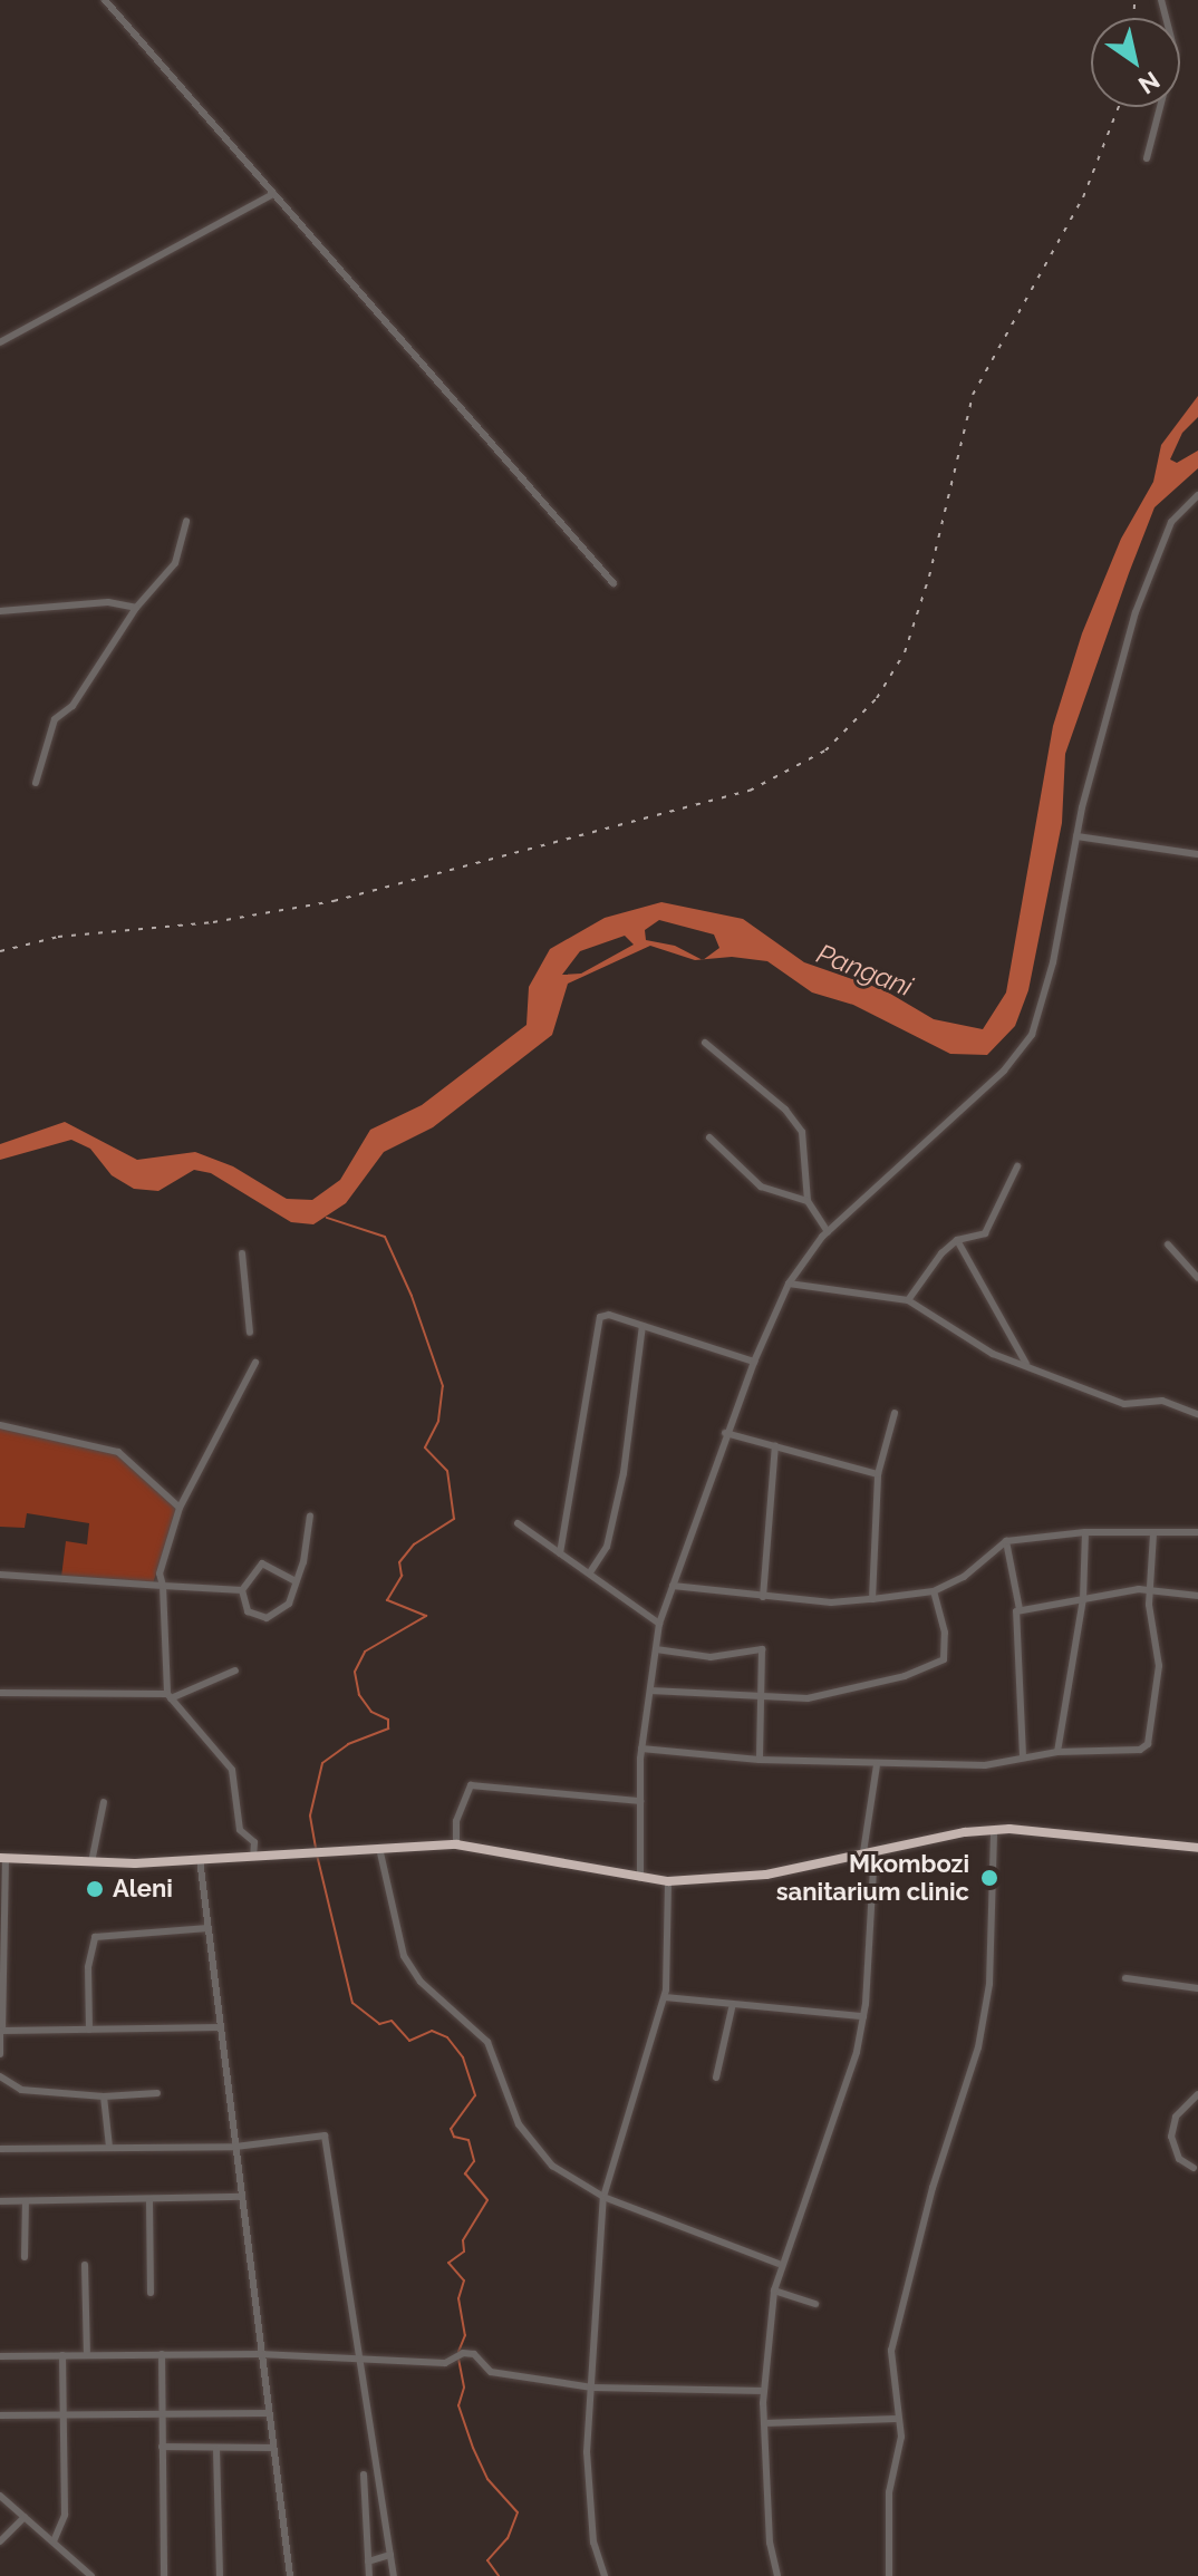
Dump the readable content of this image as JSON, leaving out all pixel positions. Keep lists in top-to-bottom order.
{
  "water": ["Pangani"],
  "places": ["Mkombozi sanitarium clinic", "Aleni"],
  "north": "bottom right"
}
